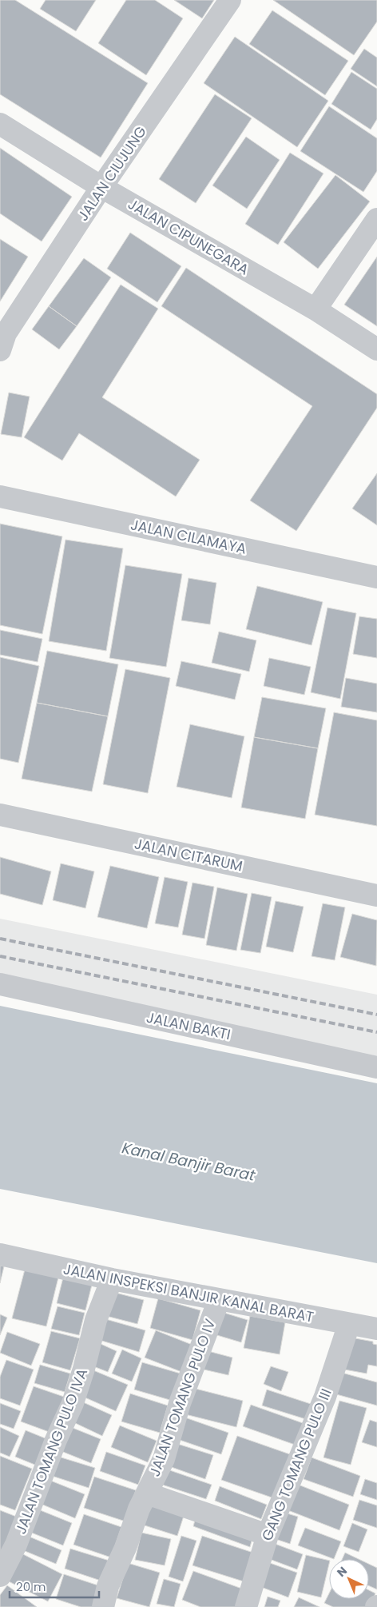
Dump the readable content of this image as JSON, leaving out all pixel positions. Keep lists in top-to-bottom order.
{
  "streets": {
    "street": [
      "JALAN CIUJUNG",
      "JALAN CIPUNEGARA",
      "JALAN CILAMAYA",
      "JALAN CITARUM",
      "JALAN BAKTI",
      "JALAN INSPEKSI BANJIR KANAL BARAT",
      "JALAN TOMANG PULO IV",
      "JALAN TOMANG PULO IVA",
      "GANG TOMANG PULO III"
    ]
  },
  "crossings": [
    ["JALAN CIUJUNG", "JALAN CIPUNEGARA"],
    ["JALAN INSPEKSI BANJIR KANAL BARAT", "JALAN TOMANG PULO IV"],
    ["JALAN INSPEKSI BANJIR KANAL BARAT", "JALAN TOMANG PULO IVA"],
    ["JALAN INSPEKSI BANJIR KANAL BARAT", "GANG TOMANG PULO III"]
  ],
  "water": ["Kanal Banjir Barat"],
  "scale_bar": "20 m",
  "north": "top left"
}
